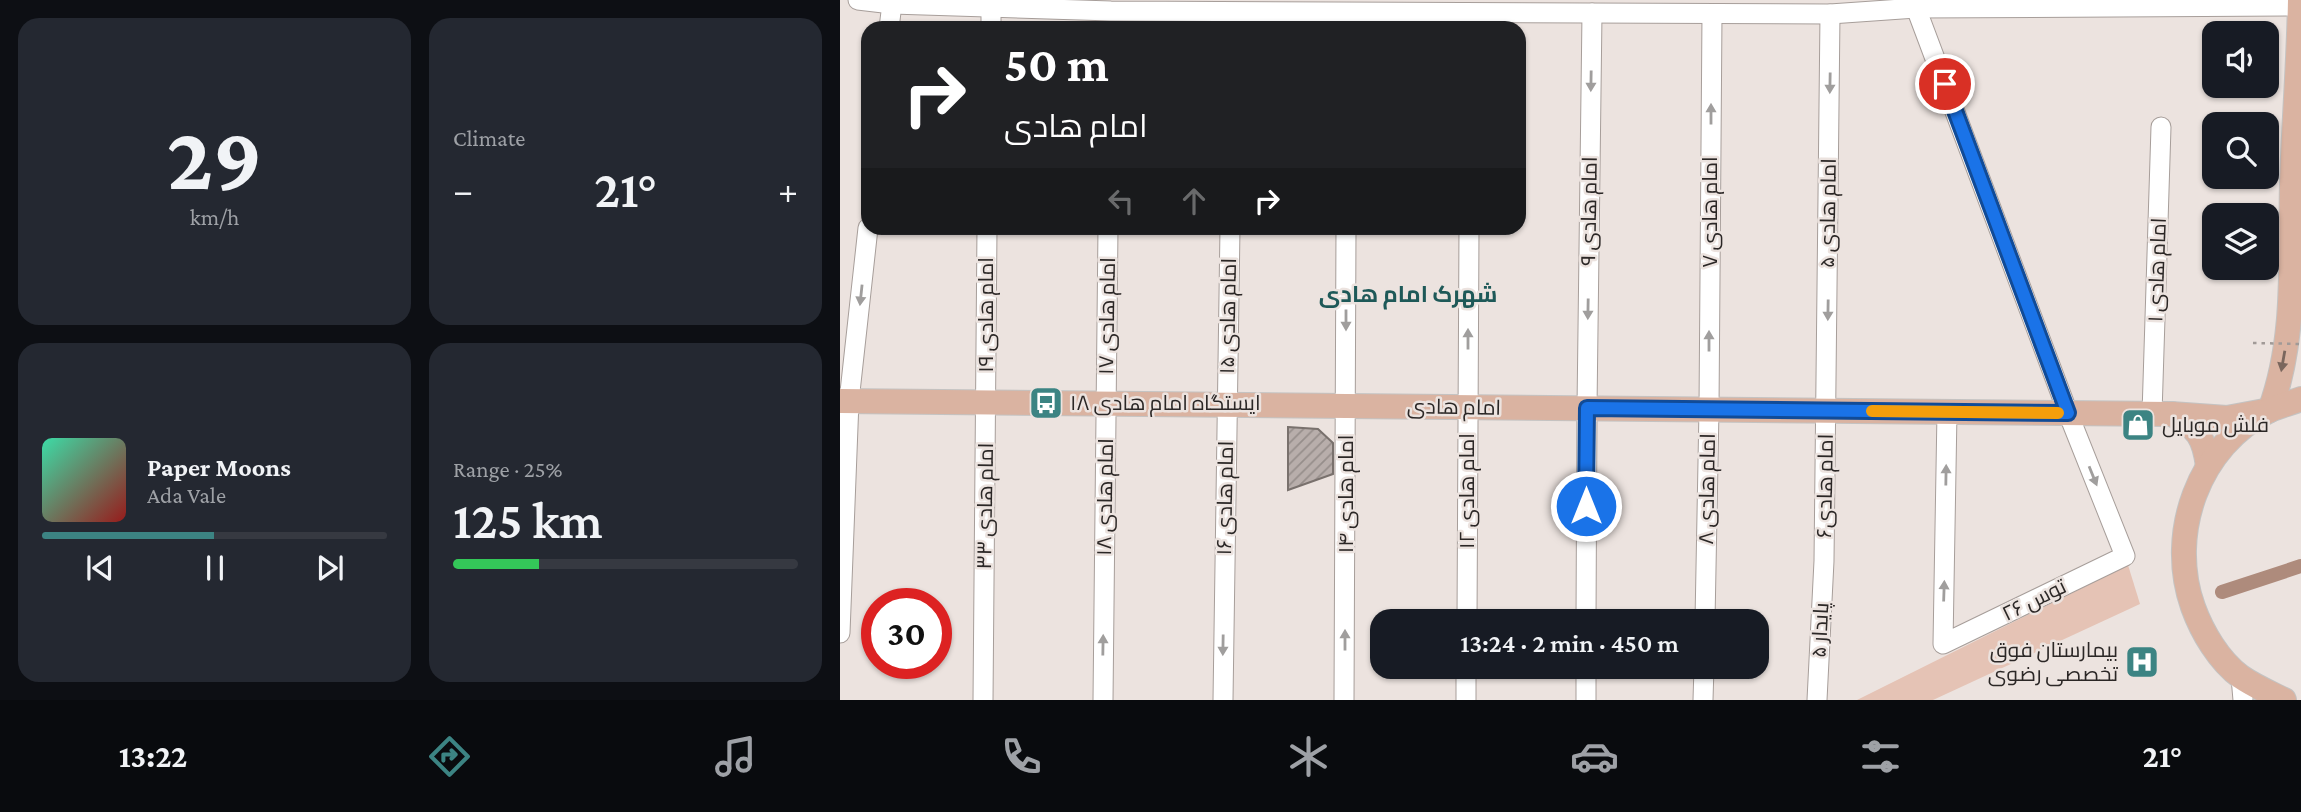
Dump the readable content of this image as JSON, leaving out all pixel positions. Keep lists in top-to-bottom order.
{
  "streets": {
    "main road": ["امام هادی"],
    "street": [
      "امام هادی ۹",
      "امام هادی ۷",
      "امام هادی ۵",
      "امام هادی ۱",
      "امام هادی ۱۹",
      "امام هادی ۱۷",
      "امام هادی ۱۵",
      "امام هادی۶",
      "امام هادی ۸",
      "امام هادی ۱۲",
      "امام هادی ۱۴",
      "امام هادی ۱۸",
      "امام هادی ۱۶",
      "امام هادی ۳۳",
      "توس ۲۶",
      "پایدار ۵"
    ]
  },
  "crossings": [
    ["امام هادی ۹", "امام هادی"],
    ["امام هادی ۷", "امام هادی"],
    ["امام هادی ۷", "امام هادی ۸"],
    ["امام هادی ۵", "امام هادی"],
    ["امام هادی ۵", "امام هادی۶"],
    ["امام هادی ۱", "امام هادی"],
    ["امام هادی ۱۹", "امام هادی"],
    ["امام هادی ۱۹", "امام هادی ۳۳"],
    ["امام هادی ۱۷", "امام هادی"],
    ["امام هادی ۱۷", "امام هادی ۱۸"],
    ["امام هادی ۱۵", "امام هادی"],
    ["امام هادی ۱۵", "امام هادی ۱۶"],
    ["امام هادی", "امام هادی۶"],
    ["امام هادی", "امام هادی ۸"],
    ["امام هادی", "امام هادی ۱۲"],
    ["امام هادی", "امام هادی ۱۴"],
    ["امام هادی", "امام هادی ۱۸"],
    ["امام هادی", "امام هادی ۱۶"],
    ["امام هادی", "امام هادی ۳۳"],
    ["امام هادی", "توس ۲۶"],
    ["امام هادی۶", "پایدار ۵"]
  ],
  "one_way": [
    "امام هادی ۹",
    "امام هادی ۷",
    "امام هادی ۱۲",
    "امام هادی ۱۸",
    "امام هادی ۱۶"
  ],
  "districts": ["شهرک امام هادی"],
  "places": {
    "bus stop": ["ایستگاه امام هادی ۱۸"],
    "shop": ["فلش موبایل"],
    "hospital": ["بیمارستان فوق تخصصی رضوی"]
  },
  "page": {
    "tile": [
      ["29", "km/h"],
      "Climate",
      ["Range · 25%", "125 km"]
    ],
    "turn": ["50 m", "امام هادی"],
    "heat": ["−", "21°", "+"],
    "song": ["Paper Moons", "Ada Vale"],
    "limit": "30",
    "trip": "13:24 · 2 min · 450 m",
    "tabs": ["13:22", "21°"]
  }
}
